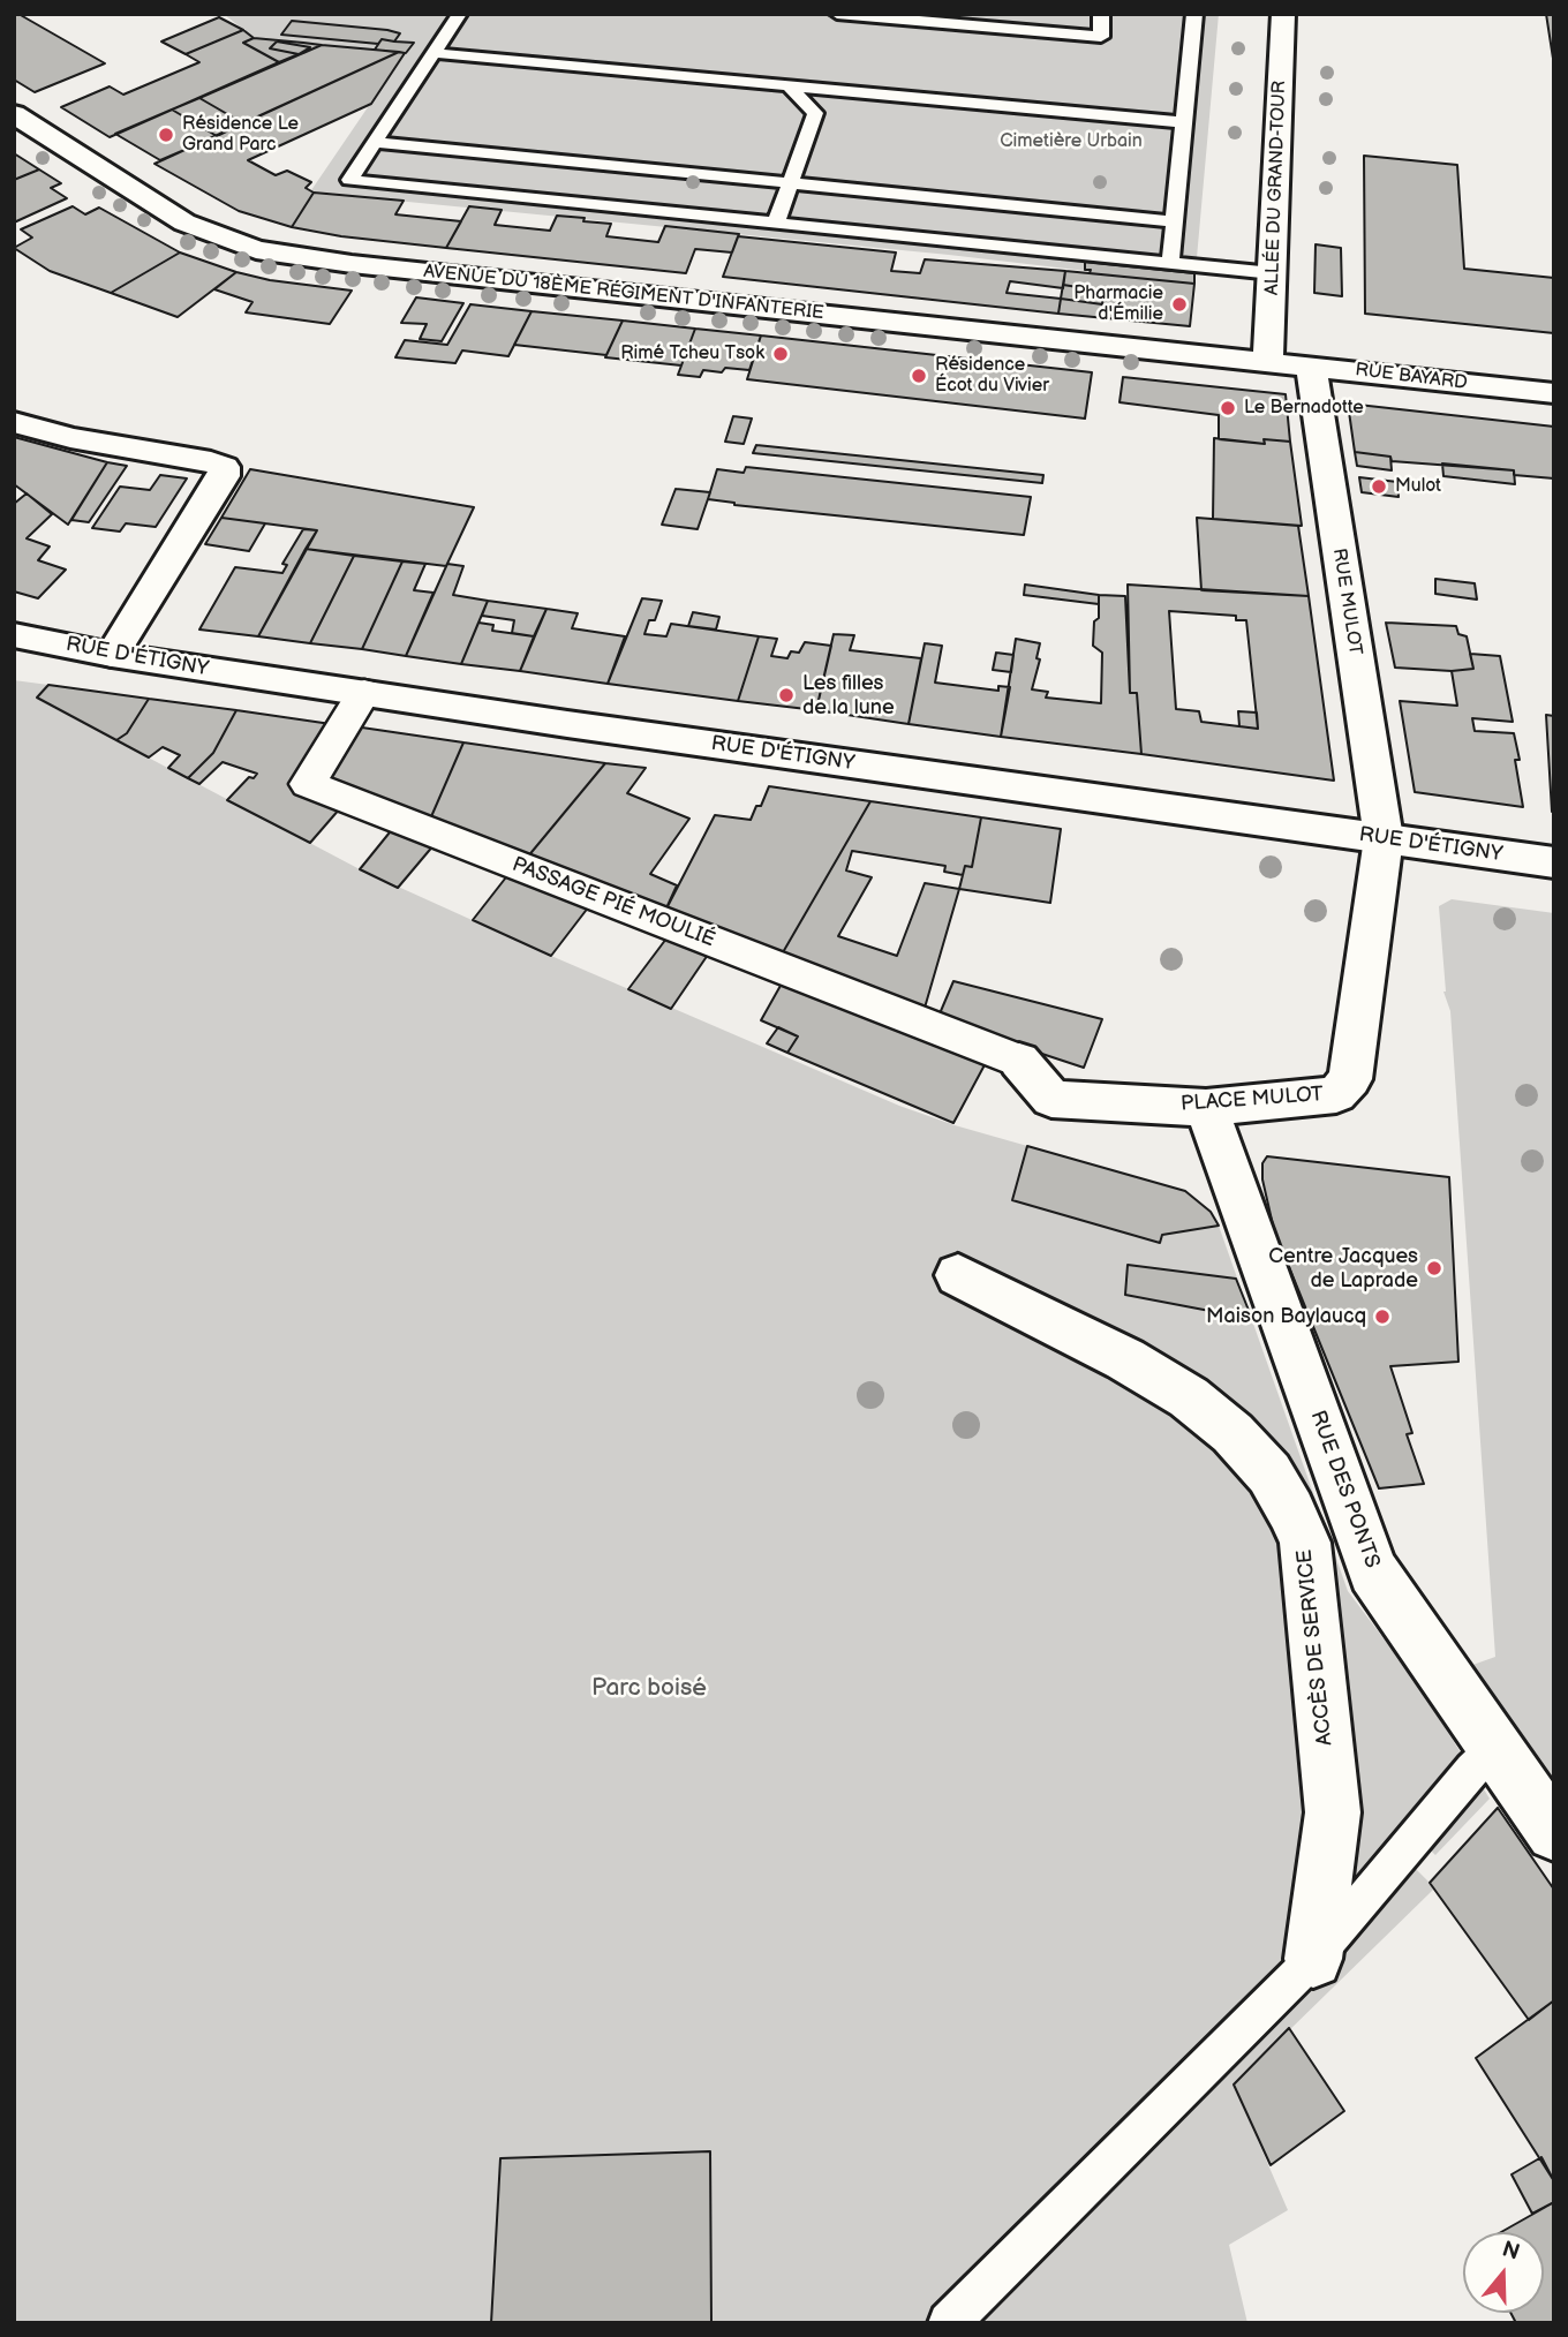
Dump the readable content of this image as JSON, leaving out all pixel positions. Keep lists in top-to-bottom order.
{
  "streets": {
    "street": [
      "ALLÉE DU GRAND-TOUR",
      "AVENUE DU 18ÈME RÉGIMENT D'INFANTERIE",
      "RUE BAYARD",
      "RUE MULOT",
      "RUE D'ÉTIGNY",
      "PASSAGE PIÉ MOULIÉ",
      "PLACE MULOT",
      "RUE DES PONTS",
      "ACCÈS DE SERVICE"
    ]
  },
  "crossings": [
    ["ALLÉE DU GRAND-TOUR", "AVENUE DU 18ÈME RÉGIMENT D'INFANTERIE"],
    ["ALLÉE DU GRAND-TOUR", "RUE BAYARD"],
    ["AVENUE DU 18ÈME RÉGIMENT D'INFANTERIE", "RUE BAYARD"],
    ["RUE BAYARD", "RUE MULOT"],
    ["RUE MULOT", "RUE D'ÉTIGNY"],
    ["RUE MULOT", "PLACE MULOT"],
    ["RUE D'ÉTIGNY", "PASSAGE PIÉ MOULIÉ"],
    ["RUE D'ÉTIGNY", "PLACE MULOT"],
    ["PASSAGE PIÉ MOULIÉ", "PLACE MULOT"],
    ["PLACE MULOT", "RUE DES PONTS"]
  ],
  "parks": ["Cimetière Urbain", "Parc boisé"],
  "places": [
    "Résidence Le Grand Parc",
    "Pharmacie d'Émilie",
    "Rimé Tcheu Tsok",
    "Résidence Écot du Vivier",
    "Le Bernadotte",
    "Mulot",
    "Les filles de la lune",
    "Centre Jacques de Laprade",
    "Maison Baylaucq"
  ],
  "north": "top"
}
